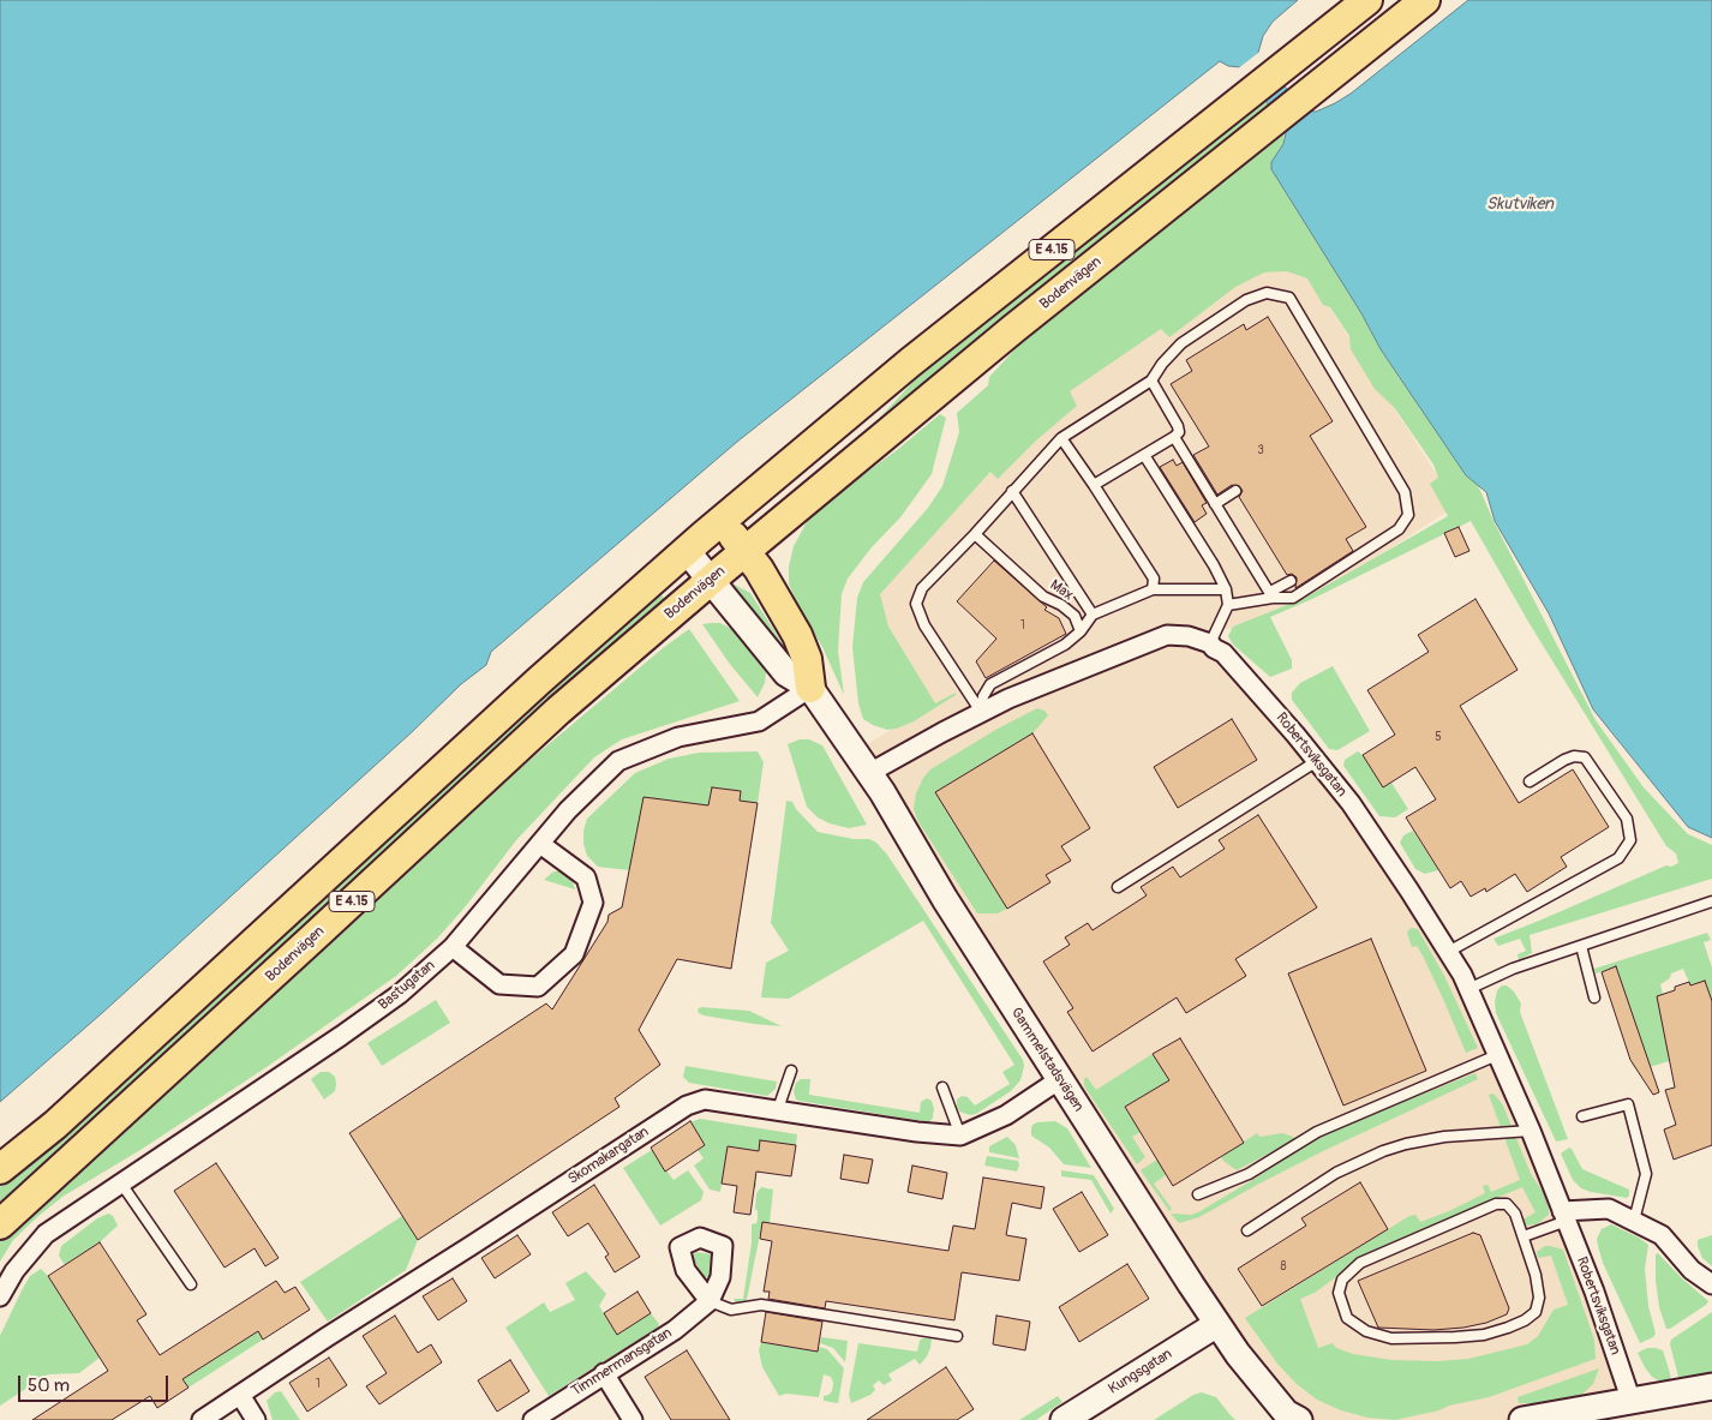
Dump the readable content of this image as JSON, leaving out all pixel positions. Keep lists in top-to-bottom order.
{
  "streets": {
    "main road": ["E 4.15", "Bodenvägen"],
    "street": [
      "Robertsviksgatan",
      "Bastugatan",
      "Gammelstadsvägen",
      "Skomakargatan",
      "Timmermansgatan",
      "Kungsgatan"
    ],
    "lane": ["Max"]
  },
  "crossings": [
    ["Robertsviksgatan", "Gammelstadsvägen"],
    ["Bastugatan", "Gammelstadsvägen"],
    ["Gammelstadsvägen", "Skomakargatan"],
    ["Gammelstadsvägen", "Kungsgatan"]
  ],
  "water": ["Skutviken"],
  "house_numbers": [
    "3",
    "1",
    "5",
    "8",
    "1"
  ],
  "scale_bar": "50 m"
}
